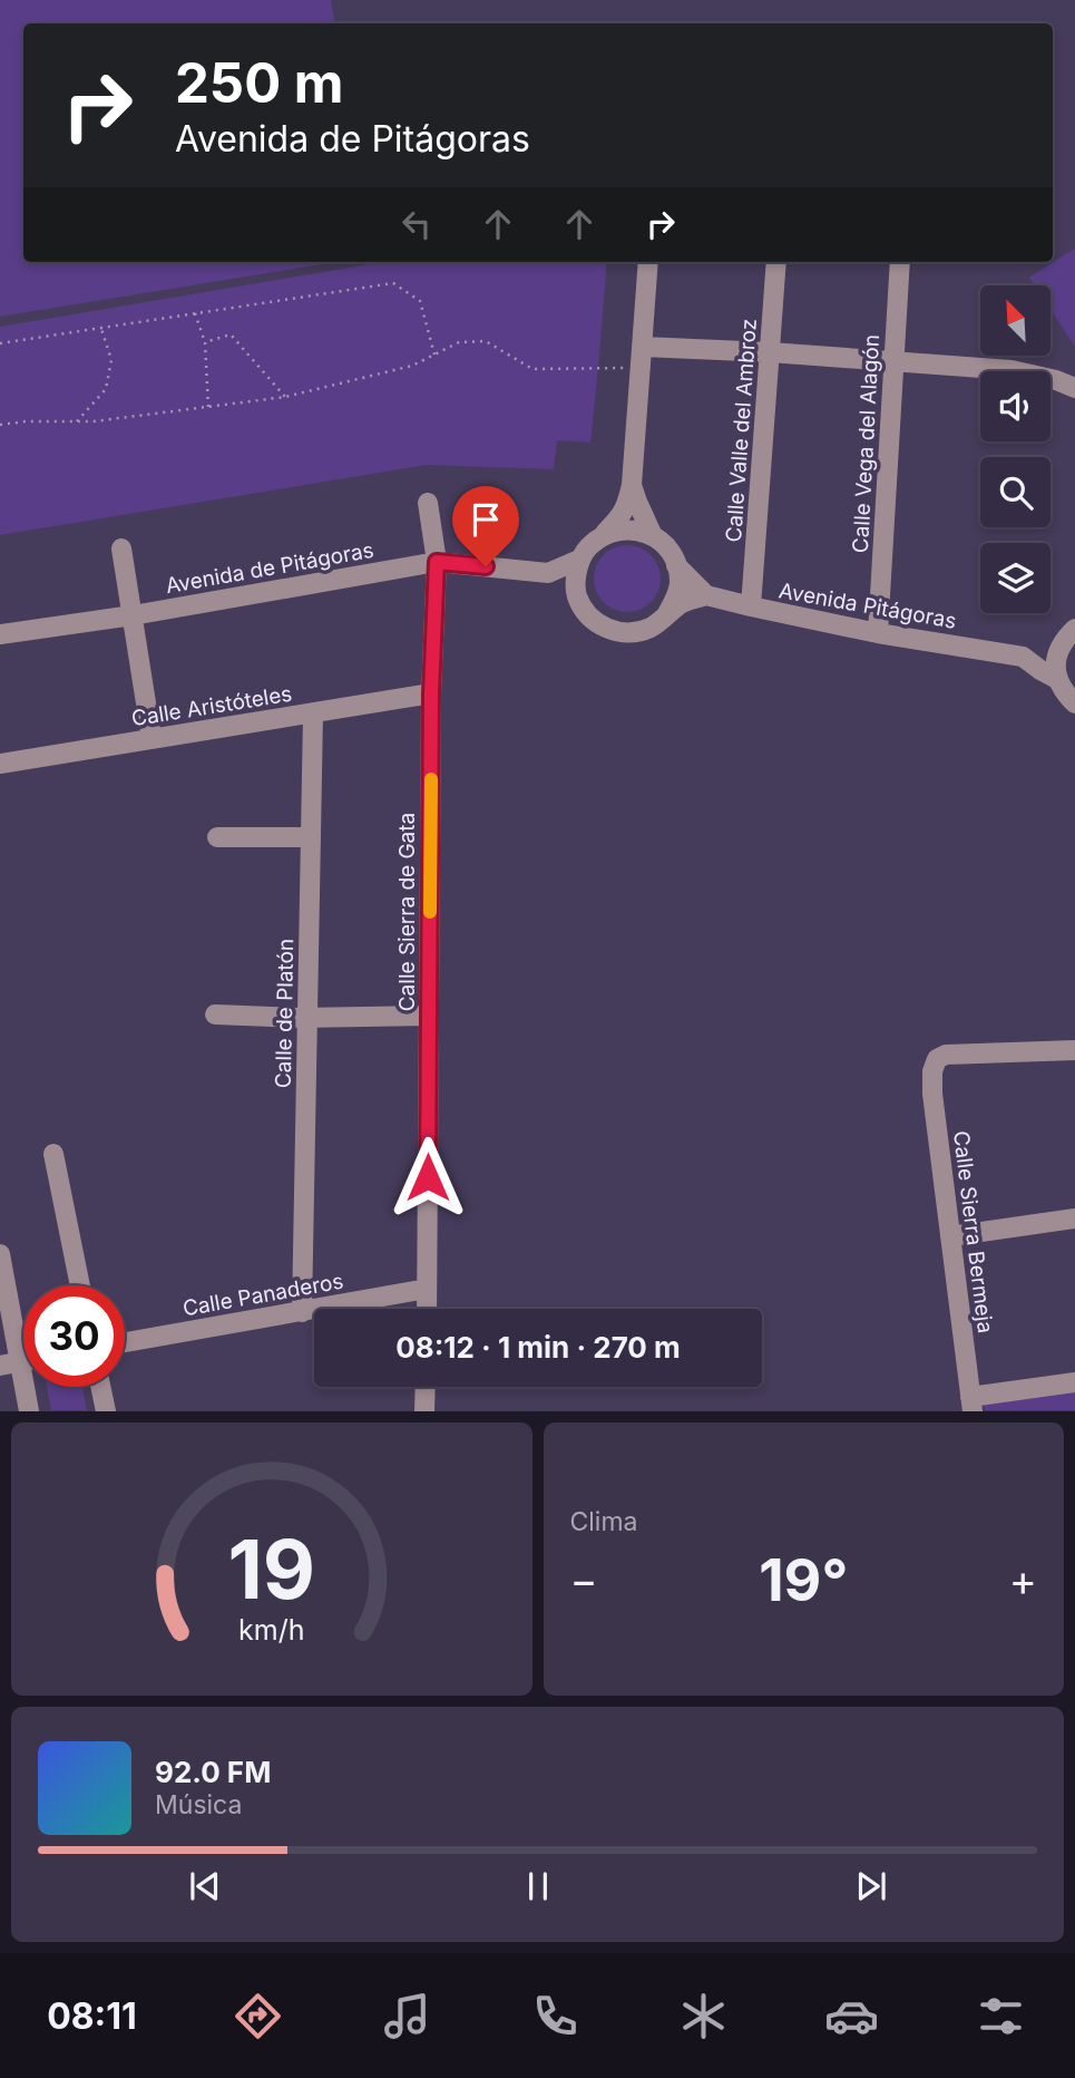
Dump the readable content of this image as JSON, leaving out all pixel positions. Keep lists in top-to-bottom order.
{
  "streets": {
    "street": [
      "Calle Valle del Ambroz",
      "Calle Vega del Alagón",
      "Avenida de Pitágoras",
      "Avenida Pitágoras",
      "Calle Aristóteles",
      "Calle Sierra de Gata",
      "Calle de Platón",
      "Calle Sierra Bermeja",
      "Calle Panaderos"
    ]
  },
  "crossings": [
    ["Calle Valle del Ambroz", "Avenida Pitágoras"],
    ["Calle Vega del Alagón", "Avenida Pitágoras"],
    ["Avenida de Pitágoras", "Calle Sierra de Gata"],
    ["Calle Aristóteles", "Calle Sierra de Gata"],
    ["Calle Aristóteles", "Calle de Platón"],
    ["Calle Sierra de Gata", "Calle Panaderos"],
    ["Calle de Platón", "Calle Panaderos"]
  ],
  "north": "top left",
  "page": {
    "turn": ["250 m", "Avenida de Pitágoras"],
    "limit": "30",
    "trip": "08:12 · 1 min · 270 m",
    "tile": "Clima",
    "heat": ["−", "19°", "+"],
    "song": ["92.0 FM", "Música"],
    "tabs": "08:11",
    "gauge": ["19", "km/h"]
  }
}
